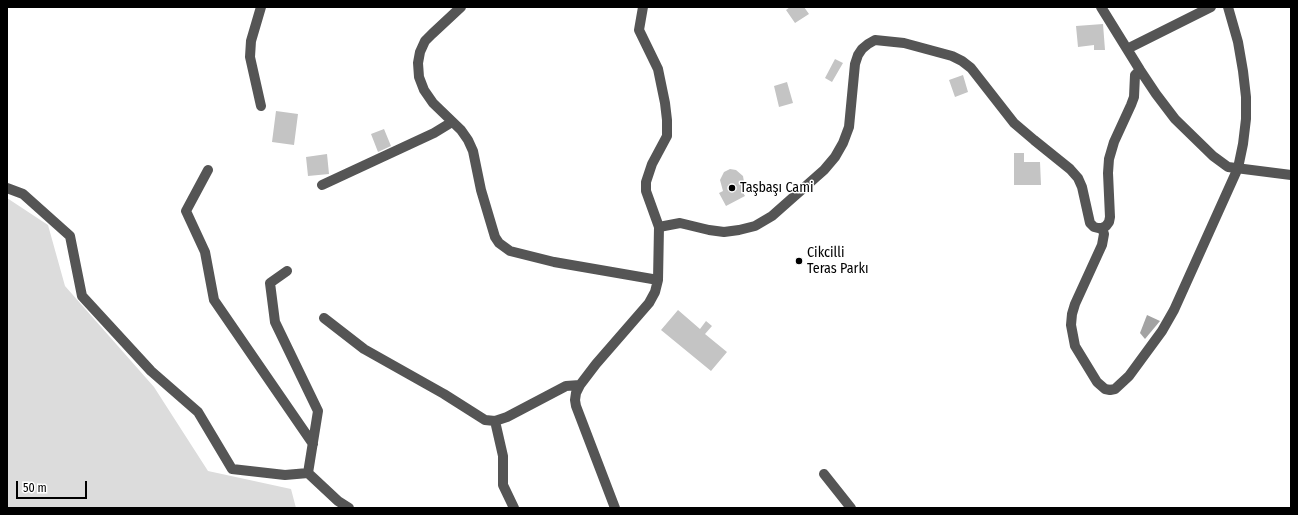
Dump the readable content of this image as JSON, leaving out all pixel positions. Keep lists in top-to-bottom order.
{
  "places": ["Taşbaşı Cami", "Cikcilli Teras Parkı"],
  "scale_bar": "50 m"
}
